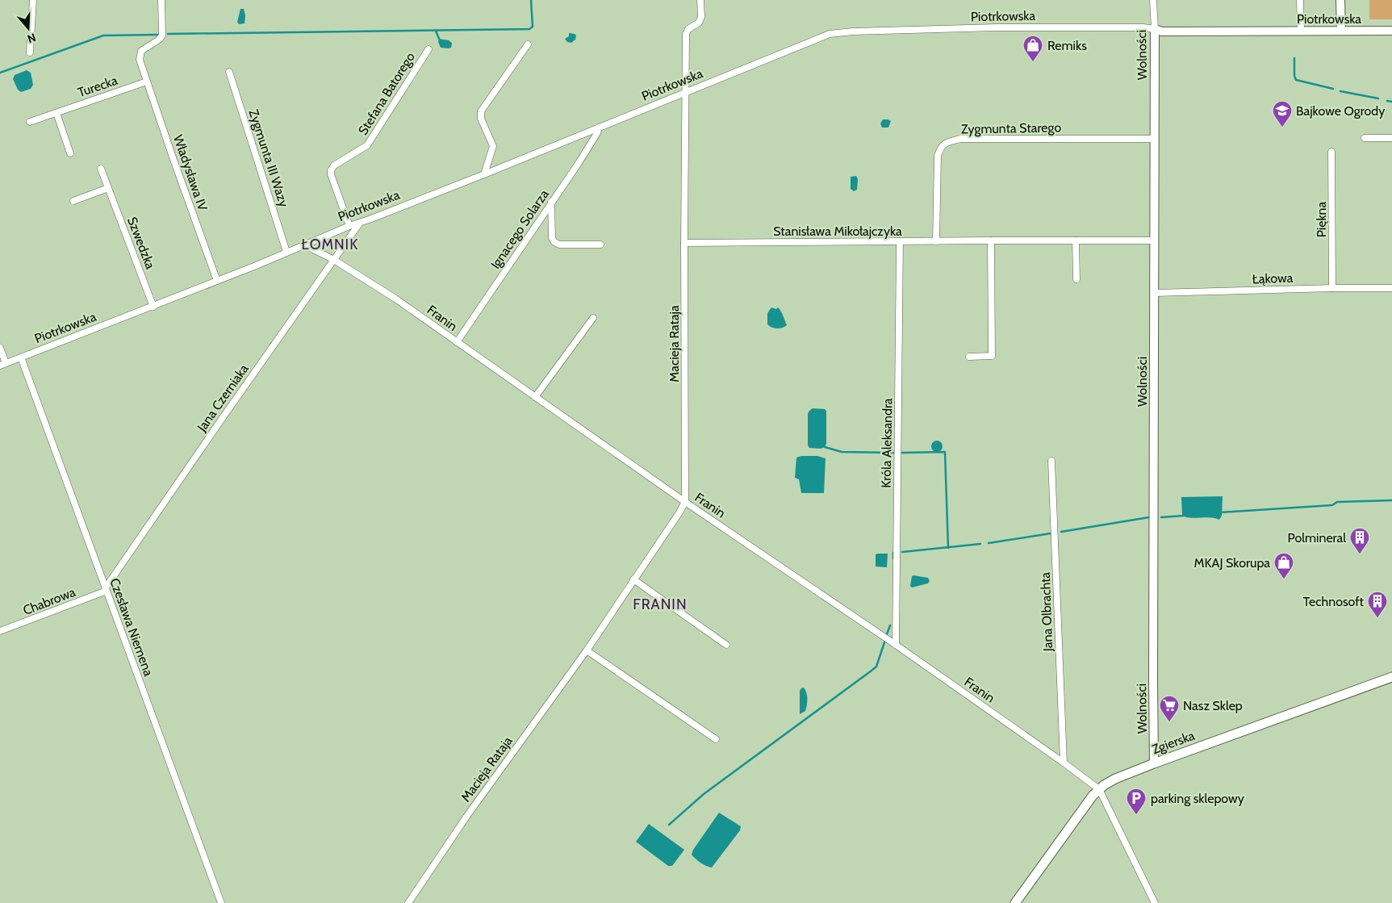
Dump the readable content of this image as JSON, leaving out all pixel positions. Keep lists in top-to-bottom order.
{
  "streets": {
    "main road": ["Zgierska"],
    "street": [
      "Piotrkowska",
      "Wolności",
      "Turecka",
      "Stefana Batorego",
      "Zygmunta Starego",
      "Zygmunta III Wazy",
      "Władysława IV",
      "Piękna",
      "Ignacego Solarza",
      "Stanisława Mikołajczyka",
      "Szwedzka",
      "Łąkowa",
      "Franin",
      "Macieja Rataja",
      "Jana Czerniaka",
      "Króla Aleksandra",
      "Chabrowa",
      "Jana Olbrachta",
      "Czesława Niemena"
    ]
  },
  "crossings": [
    ["Piotrkowska", "Wolności"],
    ["Piotrkowska", "Stefana Batorego"],
    ["Piotrkowska", "Zygmunta III Wazy"],
    ["Piotrkowska", "Władysława IV"],
    ["Piotrkowska", "Ignacego Solarza"],
    ["Piotrkowska", "Szwedzka"],
    ["Piotrkowska", "Franin"],
    ["Piotrkowska", "Macieja Rataja"],
    ["Piotrkowska", "Jana Czerniaka"],
    ["Piotrkowska", "Czesława Niemena"],
    ["Wolności", "Zygmunta Starego"],
    ["Wolności", "Stanisława Mikołajczyka"],
    ["Wolności", "Łąkowa"],
    ["Wolności", "Zgierska"],
    ["Turecka", "Władysława IV"],
    ["Zygmunta Starego", "Stanisława Mikołajczyka"],
    ["Piękna", "Łąkowa"],
    ["Ignacego Solarza", "Franin"],
    ["Stanisława Mikołajczyka", "Macieja Rataja"],
    ["Stanisława Mikołajczyka", "Króla Aleksandra"],
    ["Franin", "Macieja Rataja"],
    ["Franin", "Jana Czerniaka"],
    ["Franin", "Króla Aleksandra"],
    ["Franin", "Jana Olbrachta"],
    ["Franin", "Zgierska"],
    ["Jana Czerniaka", "Chabrowa"],
    ["Jana Czerniaka", "Czesława Niemena"],
    ["Chabrowa", "Czesława Niemena"]
  ],
  "districts": ["ŁOMNIK", "FRANIN"],
  "places": {
    "shop": ["Remiks", "MKAJ Skorupa"],
    "school or university": ["Bajkowe Ogrody"],
    "building": ["Polmineral", "Technosoft"],
    "supermarket": ["Nasz Sklep"],
    "parking": ["parking sklepowy"]
  },
  "north": "bottom"
}
